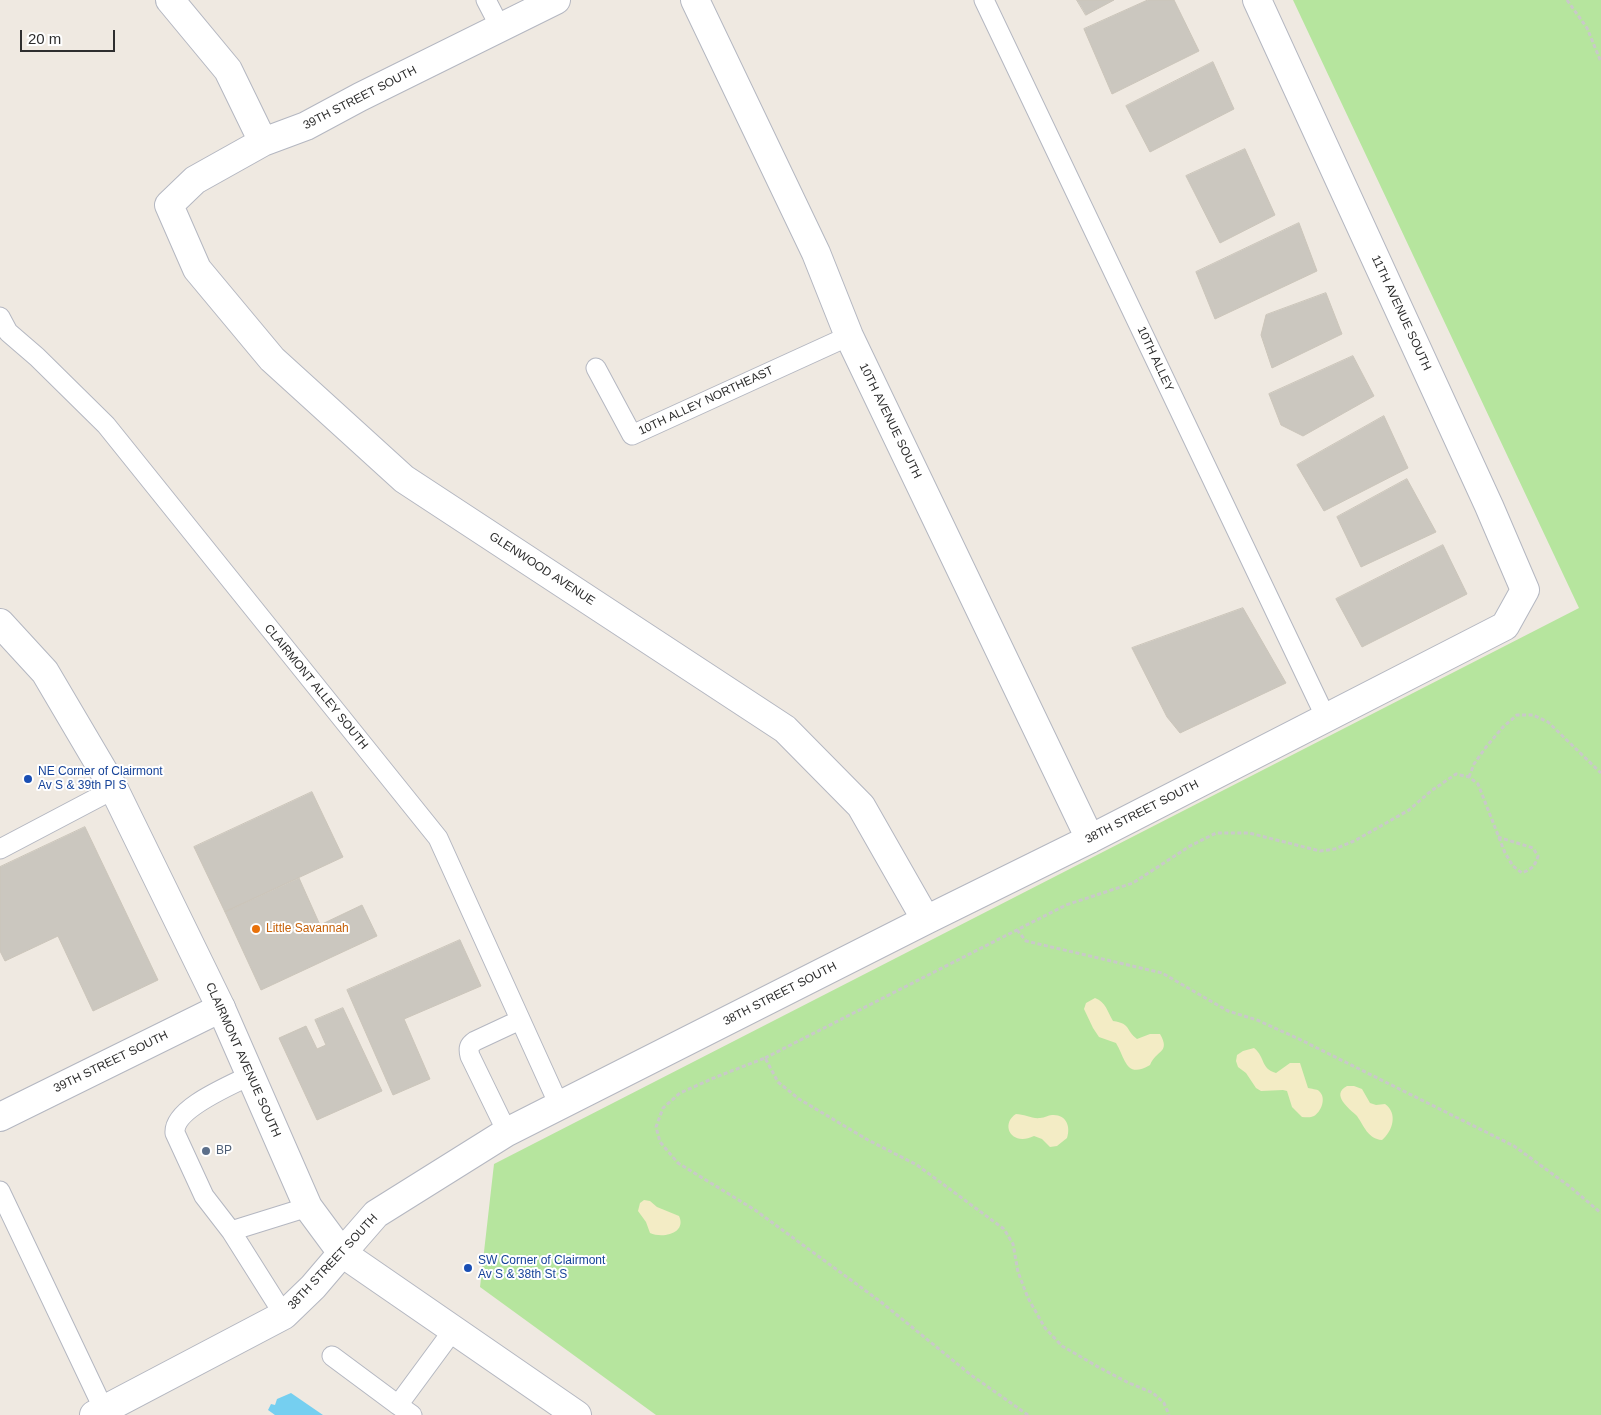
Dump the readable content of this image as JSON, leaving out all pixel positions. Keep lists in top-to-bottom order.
{
  "streets": {
    "street": [
      "39TH STREET SOUTH",
      "11TH AVENUE SOUTH",
      "10TH AVENUE SOUTH",
      "GLENWOOD AVENUE",
      "38TH STREET SOUTH",
      "CLAIRMONT AVENUE SOUTH"
    ],
    "lane": ["10TH ALLEY", "10TH ALLEY NORTHEAST", "CLAIRMONT ALLEY SOUTH"]
  },
  "crossings": [
    ["39TH STREET SOUTH", "GLENWOOD AVENUE"],
    ["39TH STREET SOUTH", "CLAIRMONT AVENUE SOUTH"],
    ["11TH AVENUE SOUTH", "38TH STREET SOUTH"],
    ["10TH ALLEY", "38TH STREET SOUTH"],
    ["10TH ALLEY NORTHEAST", "10TH AVENUE SOUTH"],
    ["10TH AVENUE SOUTH", "38TH STREET SOUTH"],
    ["GLENWOOD AVENUE", "38TH STREET SOUTH"],
    ["CLAIRMONT ALLEY SOUTH", "38TH STREET SOUTH"],
    ["38TH STREET SOUTH", "CLAIRMONT AVENUE SOUTH"]
  ],
  "places": [
    "NE Corner of Clairmont Av S & 39th Pl S",
    "Little Savannah",
    "BP",
    "SW Corner of Clairmont Av S & 38th St S"
  ],
  "scale_bar": "20 m"
}
